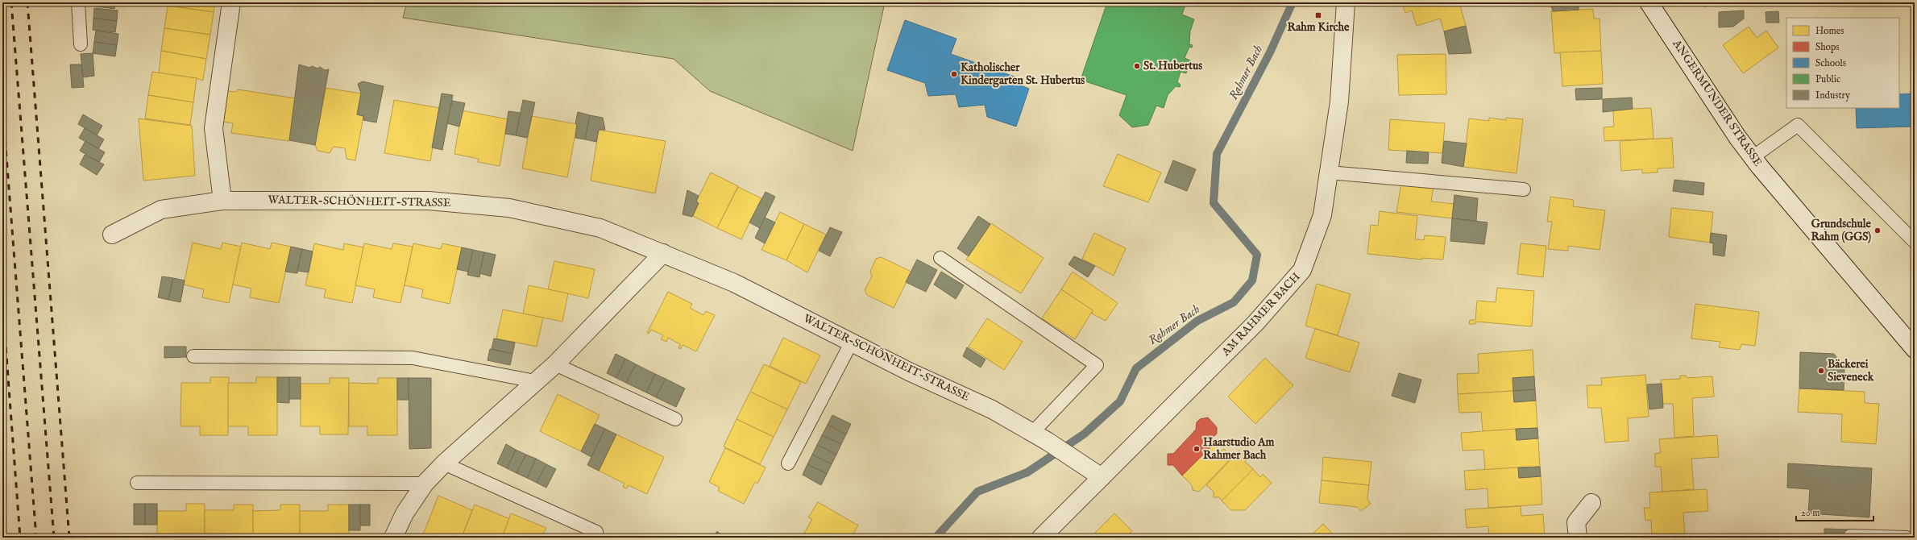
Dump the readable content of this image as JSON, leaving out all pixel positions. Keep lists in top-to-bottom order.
{
  "streets": {
    "street": ["ANGERMUNDER STRASSE", "WALTER-SCHÖNHEIT-STRASSE", "AM RAHMER BACH"]
  },
  "crossings": [
    ["WALTER-SCHÖNHEIT-STRASSE", "AM RAHMER BACH"]
  ],
  "water": ["Rahmer Bach"],
  "places": {
    "transit": ["Rahm Kirche"],
    "other": [
      "St. Hubertus",
      "Katholischer Kindergarten St. Hubertus",
      "Grundschule Rahm (GGS)",
      "Bäckerei Sieveneck",
      "Haarstudio Am Rahmer Bach"
    ]
  },
  "legend": [
    "Homes",
    "Shops",
    "Schools",
    "Public",
    "Industry"
  ],
  "scale_bar": "20 m"
}
